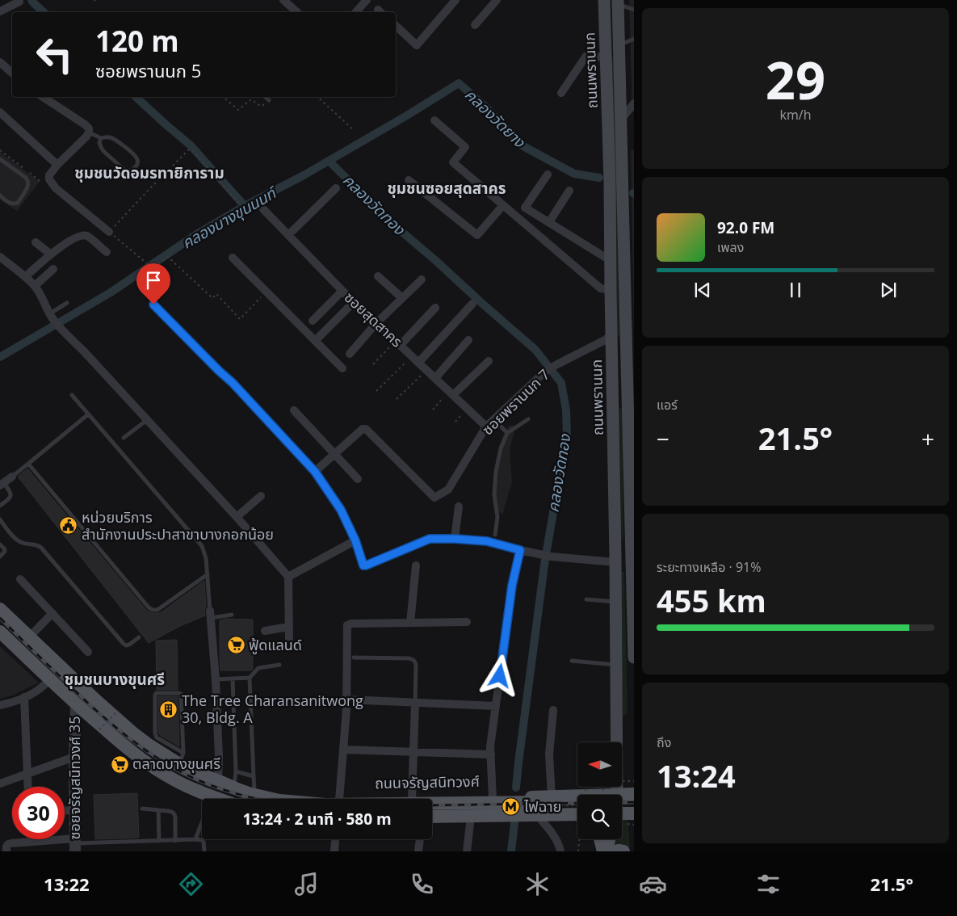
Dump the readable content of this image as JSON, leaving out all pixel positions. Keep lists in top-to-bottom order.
{
  "streets": {
    "main road": ["ถนนพรานนก", "ถนนจรัญสนิทวงศ์"],
    "street": ["ซอยสุดสาคร", "ซอยพรานนก 7", "ซอยจรัญสนิทวงศ์ 35"]
  },
  "crossings": [
    ["ถนนพรานนก", "ซอยพรานนก 7"],
    ["ถนนพรานนก", "ถนนจรัญสนิทวงศ์"],
    ["ซอยสุดสาคร", "ซอยพรานนก 7"]
  ],
  "districts": ["ชุมชนวัดอมรทายิการาม", "ชุมชนซอยสุดสาคร", "ชุมชนบางขุนศรี"],
  "water": ["คลองวัดยาง", "คลองวัดทอง", "คลองบางขุนนนท์"],
  "places": {
    "public building": ["หน่วยบริการ สำนักงานประปาสาขาบางกอกน้อย"],
    "supermarket": ["ฟู้ดแลนด์", "ตลาดบางขุนศรี"],
    "building": ["The Tree Charansanitwong 30, Bldg. A"],
    "metro station": ["ไฟฉาย"]
  },
  "north": "left",
  "page": {
    "tile": [
      ["29", "km/h"],
      "แอร์",
      ["ระยะทางเหลือ · 91%", "455 km"],
      ["ถึง", "13:24"]
    ],
    "turn": ["120 m", "ซอยพรานนก 5"],
    "song": ["92.0 FM", "เพลง"],
    "heat": ["−", "21.5°", "+"],
    "limit": "30",
    "trip": "13:24 · 2 นาที · 580 m",
    "tabs": ["13:22", "21.5°"]
  }
}
